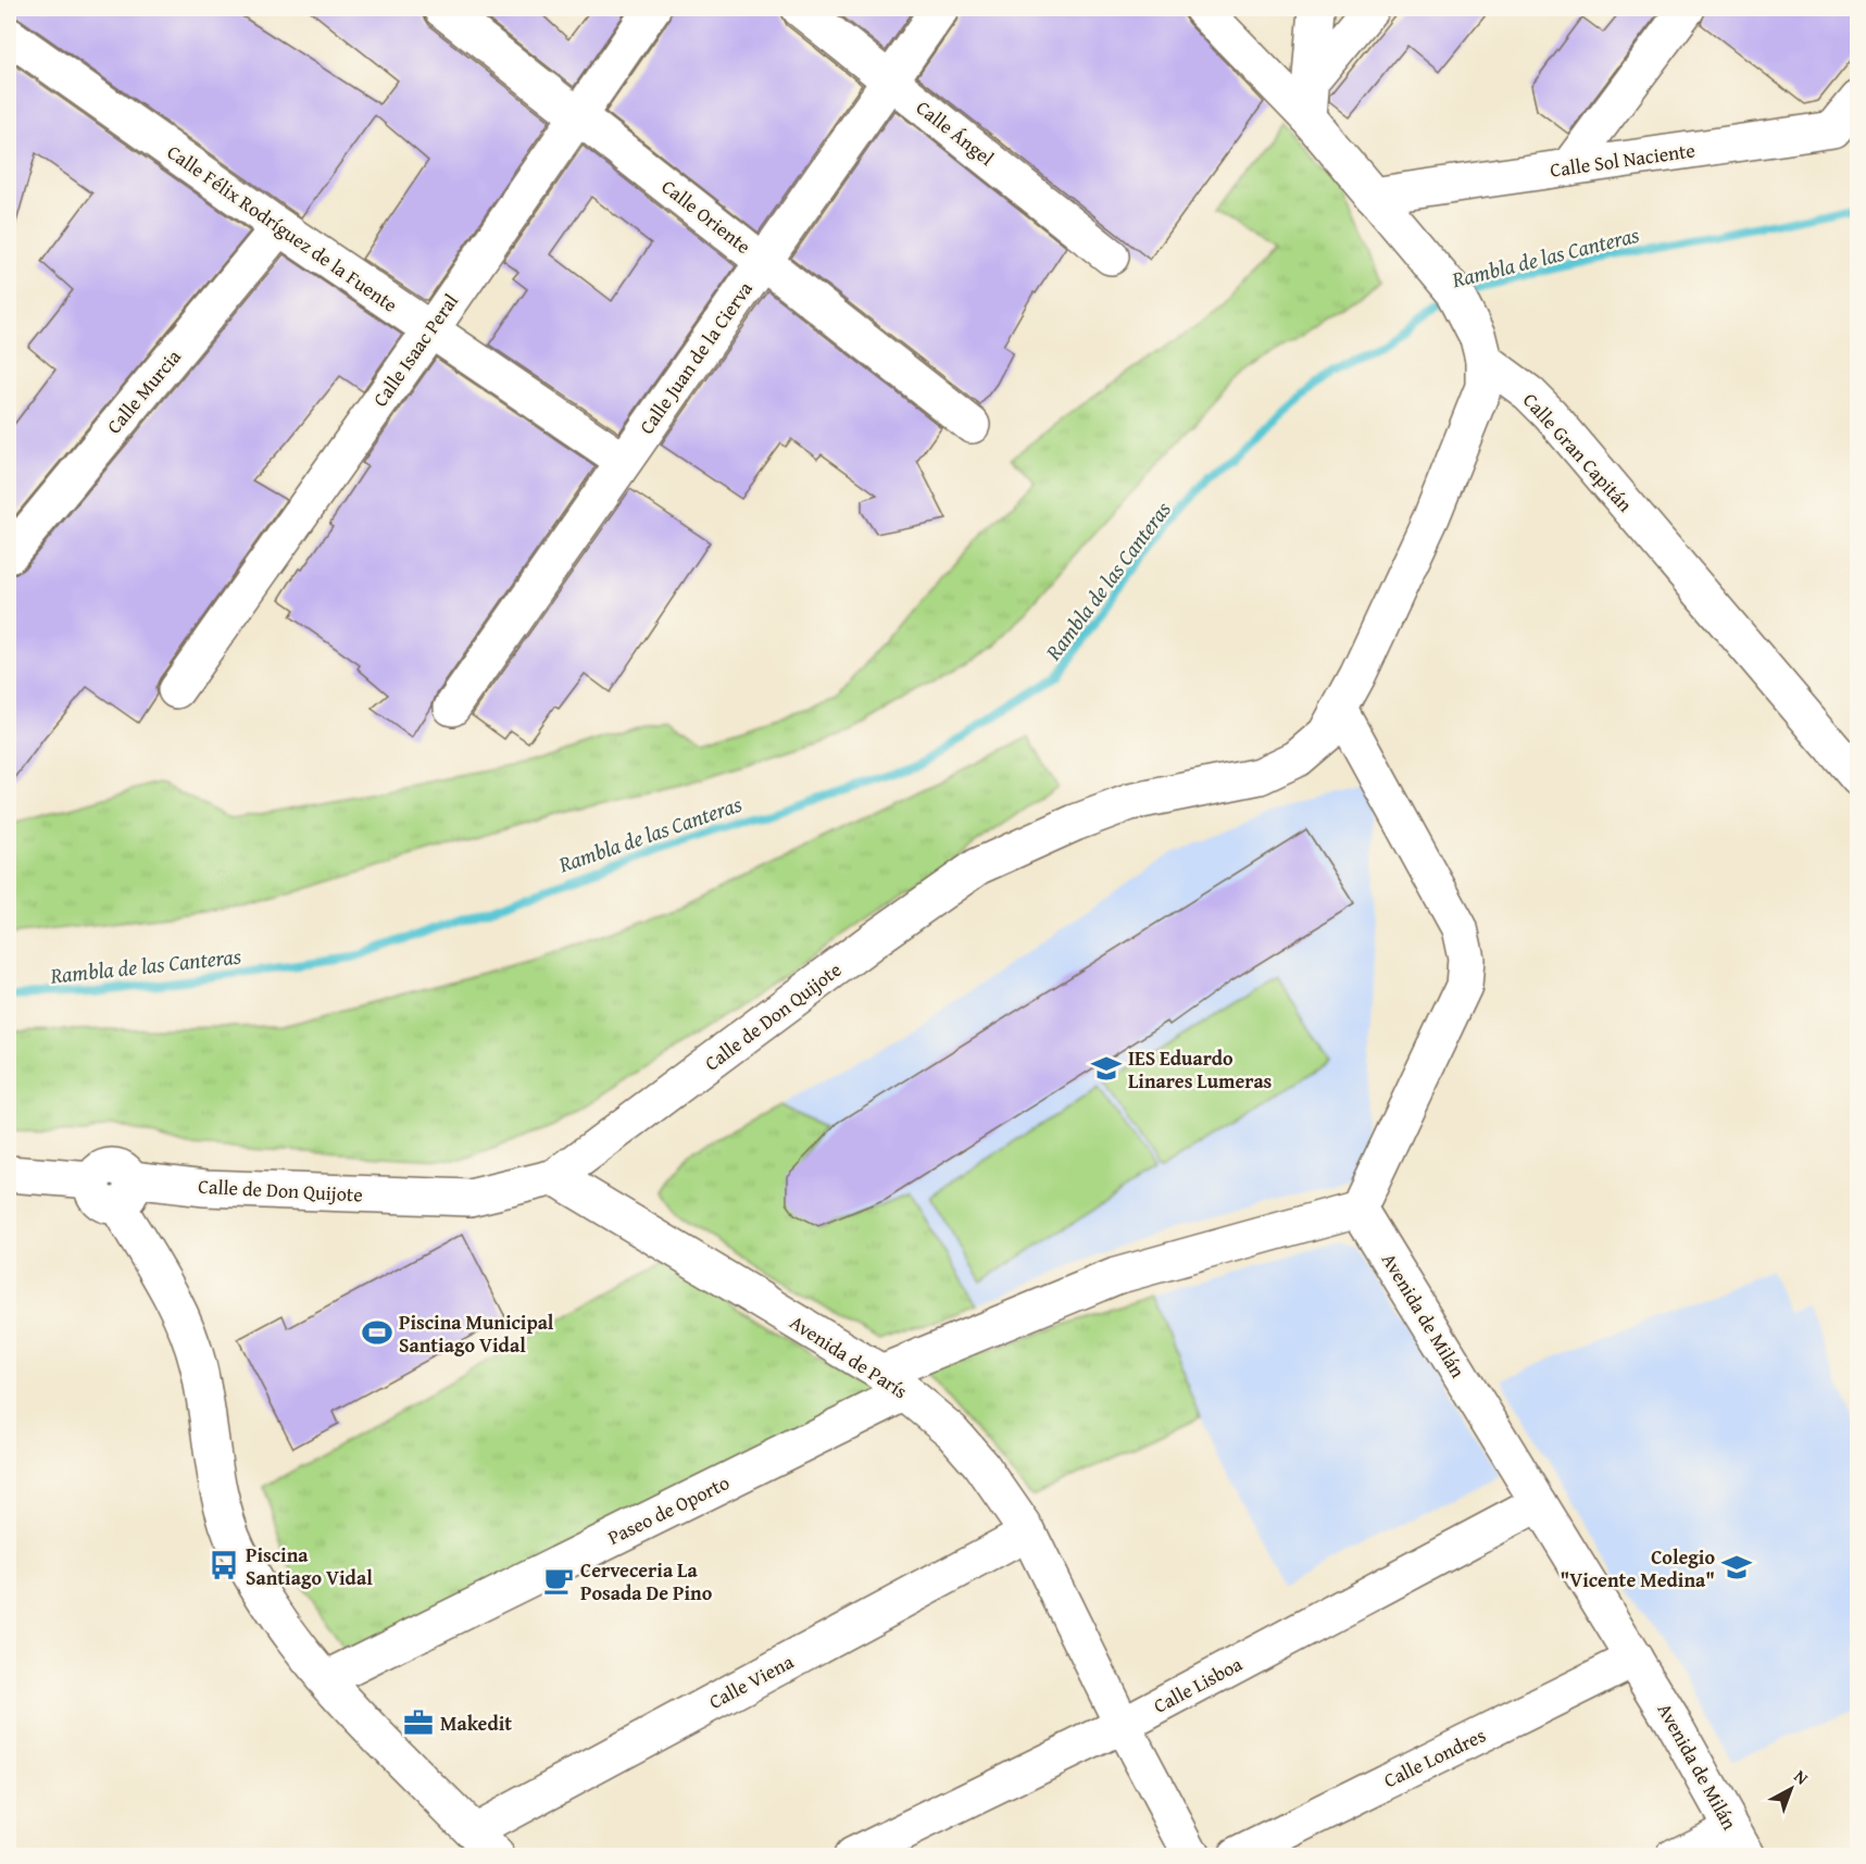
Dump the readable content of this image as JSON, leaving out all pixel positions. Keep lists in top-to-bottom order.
{
  "streets": {
    "street": [
      "Calle Ángel",
      "Calle Sol Naciente",
      "Calle Oriente",
      "Calle Félix Rodríguez de la Fuente",
      "Calle Isaac Peral",
      "Calle Juan de la Cierva",
      "Calle Murcia",
      "Calle Gran Capitán",
      "Calle de Don Quijote",
      "Avenida de Milán",
      "Avenida de París",
      "Paseo de Oporto",
      "Calle Viena",
      "Calle Lisboa",
      "Calle Londres"
    ]
  },
  "crossings": [
    ["Calle Ángel", "Calle Juan de la Cierva"],
    ["Calle Oriente", "Calle Isaac Peral"],
    ["Calle Oriente", "Calle Juan de la Cierva"],
    ["Calle Félix Rodríguez de la Fuente", "Calle Isaac Peral"],
    ["Calle Félix Rodríguez de la Fuente", "Calle Juan de la Cierva"],
    ["Calle Félix Rodríguez de la Fuente", "Calle Murcia"],
    ["Calle Gran Capitán", "Calle de Don Quijote"],
    ["Calle de Don Quijote", "Avenida de París"],
    ["Avenida de Milán", "Calle Lisboa"],
    ["Avenida de Milán", "Calle Londres"],
    ["Avenida de París", "Paseo de Oporto"],
    ["Avenida de París", "Calle Viena"],
    ["Avenida de París", "Calle Lisboa"]
  ],
  "water": ["Rambla de las Canteras"],
  "places": {
    "school or university": ["IES Eduardo Linares Lumeras", "Colegio \"Vicente Medina\""],
    "sports": ["Piscina Municipal Santiago Vidal"],
    "bus stop": ["Piscina Santiago Vidal"],
    "cafe": ["Cerveceria La Posada De Pino"],
    "office": ["Makedit"]
  },
  "north": "top right"
}
